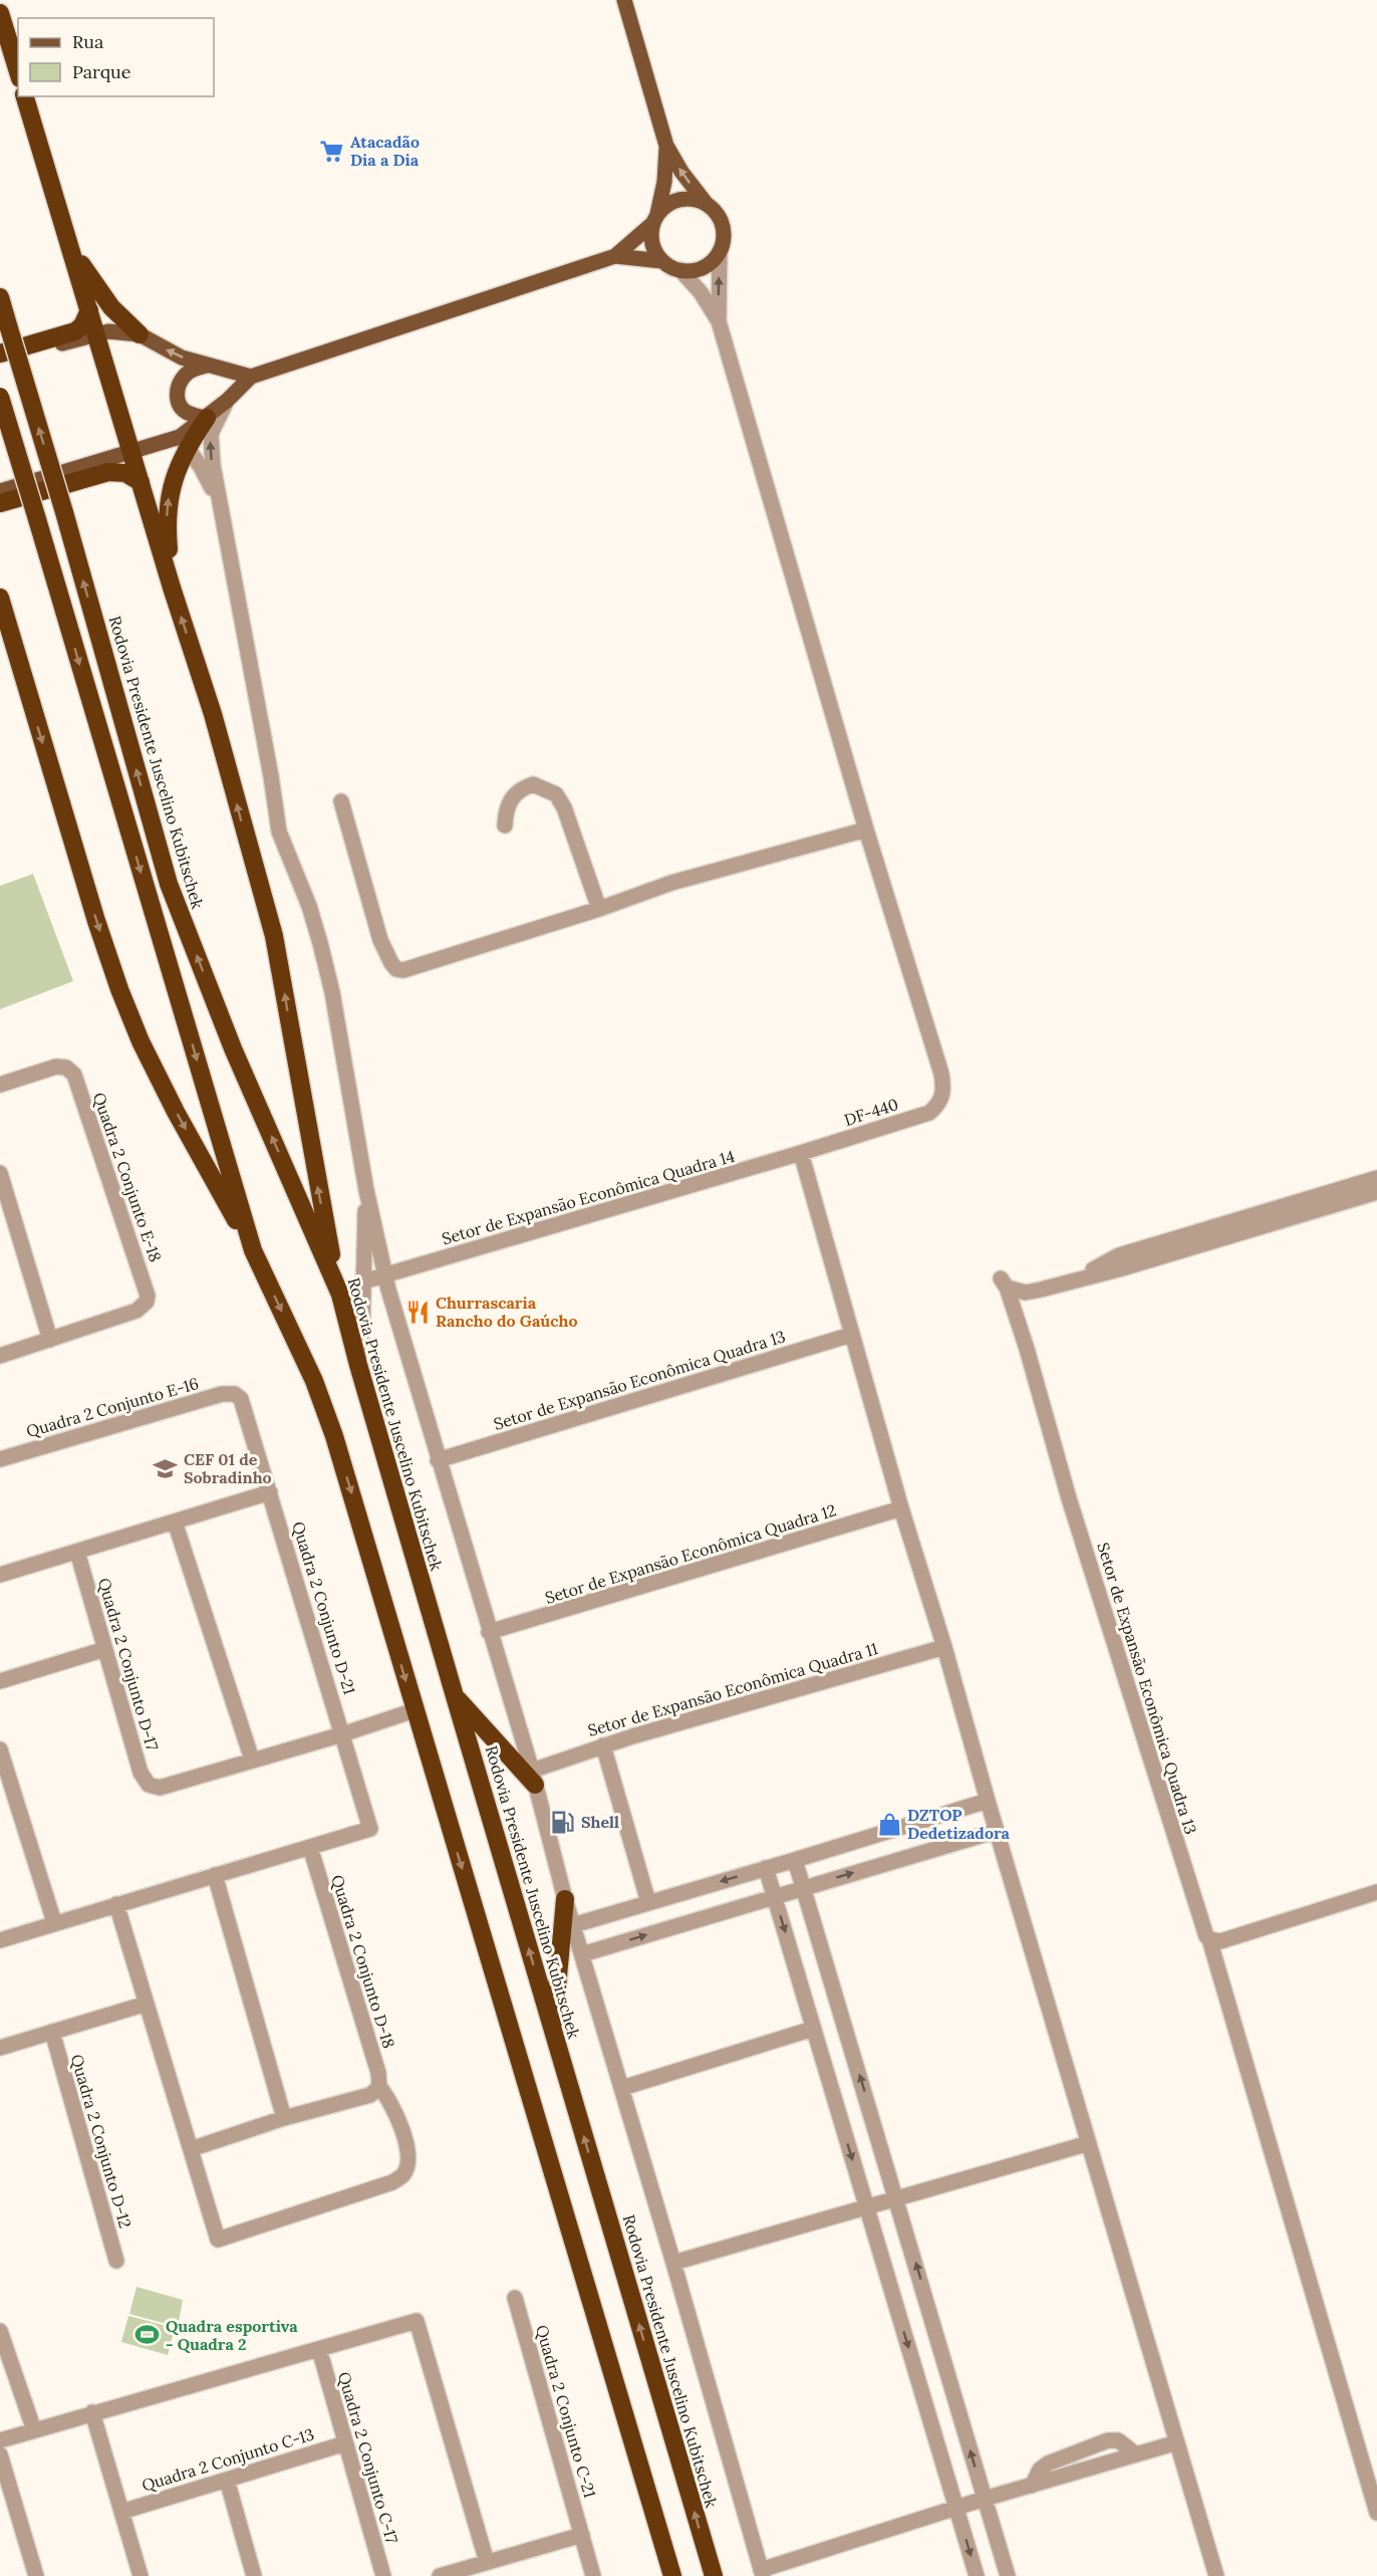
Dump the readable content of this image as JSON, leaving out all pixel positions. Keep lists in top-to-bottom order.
{
  "streets": {
    "highway": ["Rodovia Presidente Juscelino Kubitschek"],
    "street": [
      "DF-440",
      "Quadra 2 Conjunto E-18",
      "Setor de Expansão Econômica Quadra 14",
      "Setor de Expansão Econômica Quadra 13",
      "Quadra 2 Conjunto E-16",
      "Setor de Expansão Econômica Quadra 12",
      "Quadra 2 Conjunto D-21",
      "Quadra 2 Conjunto D-17",
      "Setor de Expansão Econômica Quadra 11",
      "Quadra 2 Conjunto D-18",
      "Quadra 2 Conjunto D-12",
      "Quadra 2 Conjunto C-21",
      "Quadra 2 Conjunto C-17",
      "Quadra 2 Conjunto C-13"
    ]
  },
  "crossings": [
    ["DF-440", "Setor de Expansão Econômica Quadra 14"],
    ["Quadra 2 Conjunto E-16", "Quadra 2 Conjunto D-21"],
    ["Quadra 2 Conjunto D-21", "Quadra 2 Conjunto D-18"],
    ["Quadra 2 Conjunto C-17", "Quadra 2 Conjunto C-13"]
  ],
  "places": {
    "supermarket": ["Atacadão Dia a Dia"],
    "restaurant": ["Churrascaria Rancho do Gaúcho"],
    "school or university": ["CEF 01 de Sobradinho"],
    "fuel station": ["Shell"],
    "shop": ["DZTOP Dedetizadora"],
    "sports": ["Quadra esportiva - Quadra 2"]
  },
  "legend": ["Rua", "Parque"]
}
